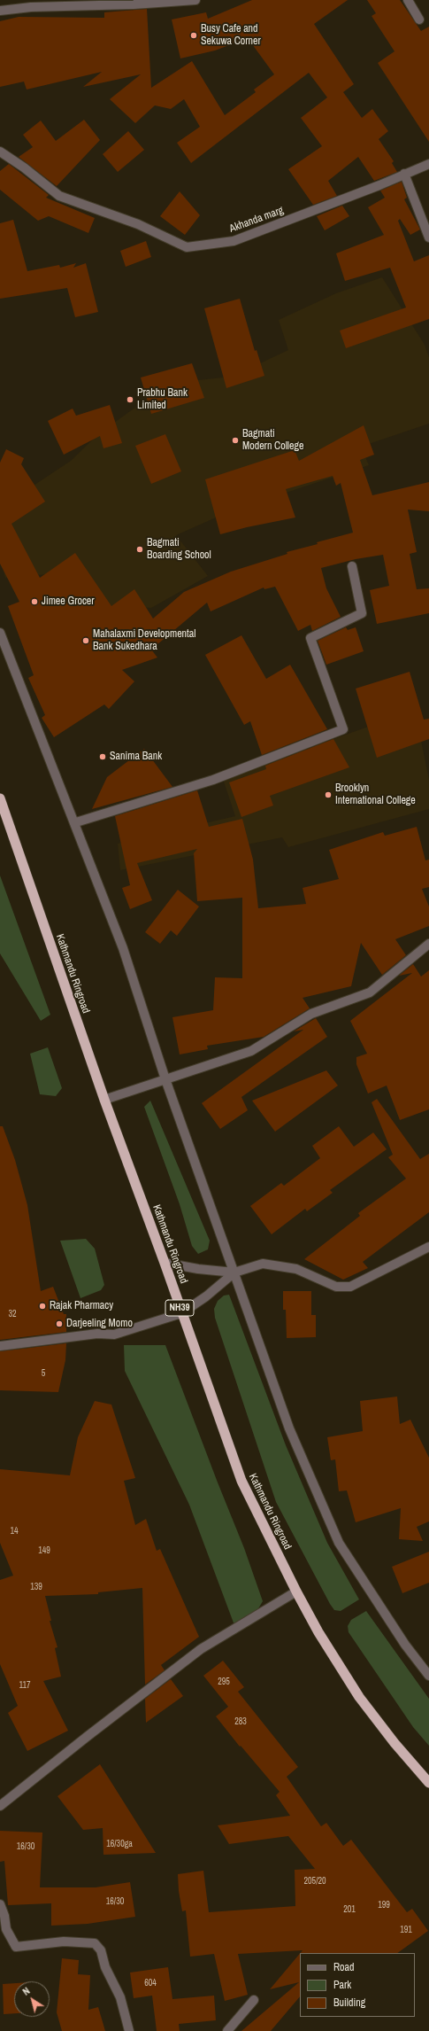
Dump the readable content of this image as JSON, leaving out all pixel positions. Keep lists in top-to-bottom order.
{
  "streets": {
    "highway": ["Kathmandu Ringroad", "NH39"],
    "street": ["Akhanda marg"]
  },
  "places": [
    "Busy Cafe and Sekuwa Corner",
    "Prabhu Bank Limited",
    "Bagmati Modern College",
    "Bagmati Boarding School",
    "Jimee Grocer",
    "Mahalaxmi Developmental Bank Sukedhara",
    "Sanima Bank",
    "Brooklyn International College",
    "Rajak Pharmacy",
    "Darjeeling Momo"
  ],
  "house_numbers": [
    "32",
    "5",
    "14",
    "149",
    "139",
    "295",
    "117",
    "283",
    "16/30ga",
    "16/30",
    "205/20",
    "16/30",
    "199",
    "201",
    "191",
    "604"
  ],
  "legend": ["Road", "Park", "Building"],
  "north": "top left"
}
